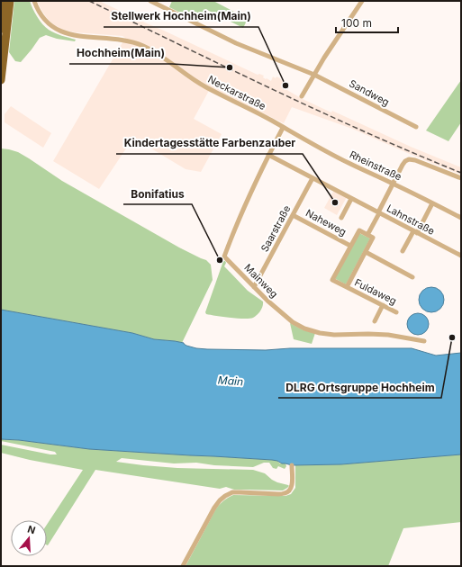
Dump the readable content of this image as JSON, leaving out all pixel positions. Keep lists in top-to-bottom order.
{
  "streets": {
    "street": [
      "Neckarstraße",
      "Sandweg",
      "Rheinstraße",
      "Lahnstraße",
      "Naheweg",
      "Saarstraße",
      "Mainweg",
      "Fuldaweg"
    ]
  },
  "crossings": [
    ["Neckarstraße", "Rheinstraße"],
    ["Neckarstraße", "Mainweg"],
    ["Rheinstraße", "Mainweg"],
    ["Lahnstraße", "Saarstraße"],
    ["Lahnstraße", "Mainweg"],
    ["Naheweg", "Saarstraße"],
    ["Naheweg", "Fuldaweg"],
    ["Saarstraße", "Mainweg"]
  ],
  "water": ["Main"],
  "places": [
    "Hochheim(Main)",
    "Stellwerk Hochheim(Main)",
    "Kindertagesstätte Farbenzauber",
    "Bonifatius",
    "DLRG Ortsgruppe Hochheim"
  ],
  "scale_bar": "100 m",
  "north": "top"
}
